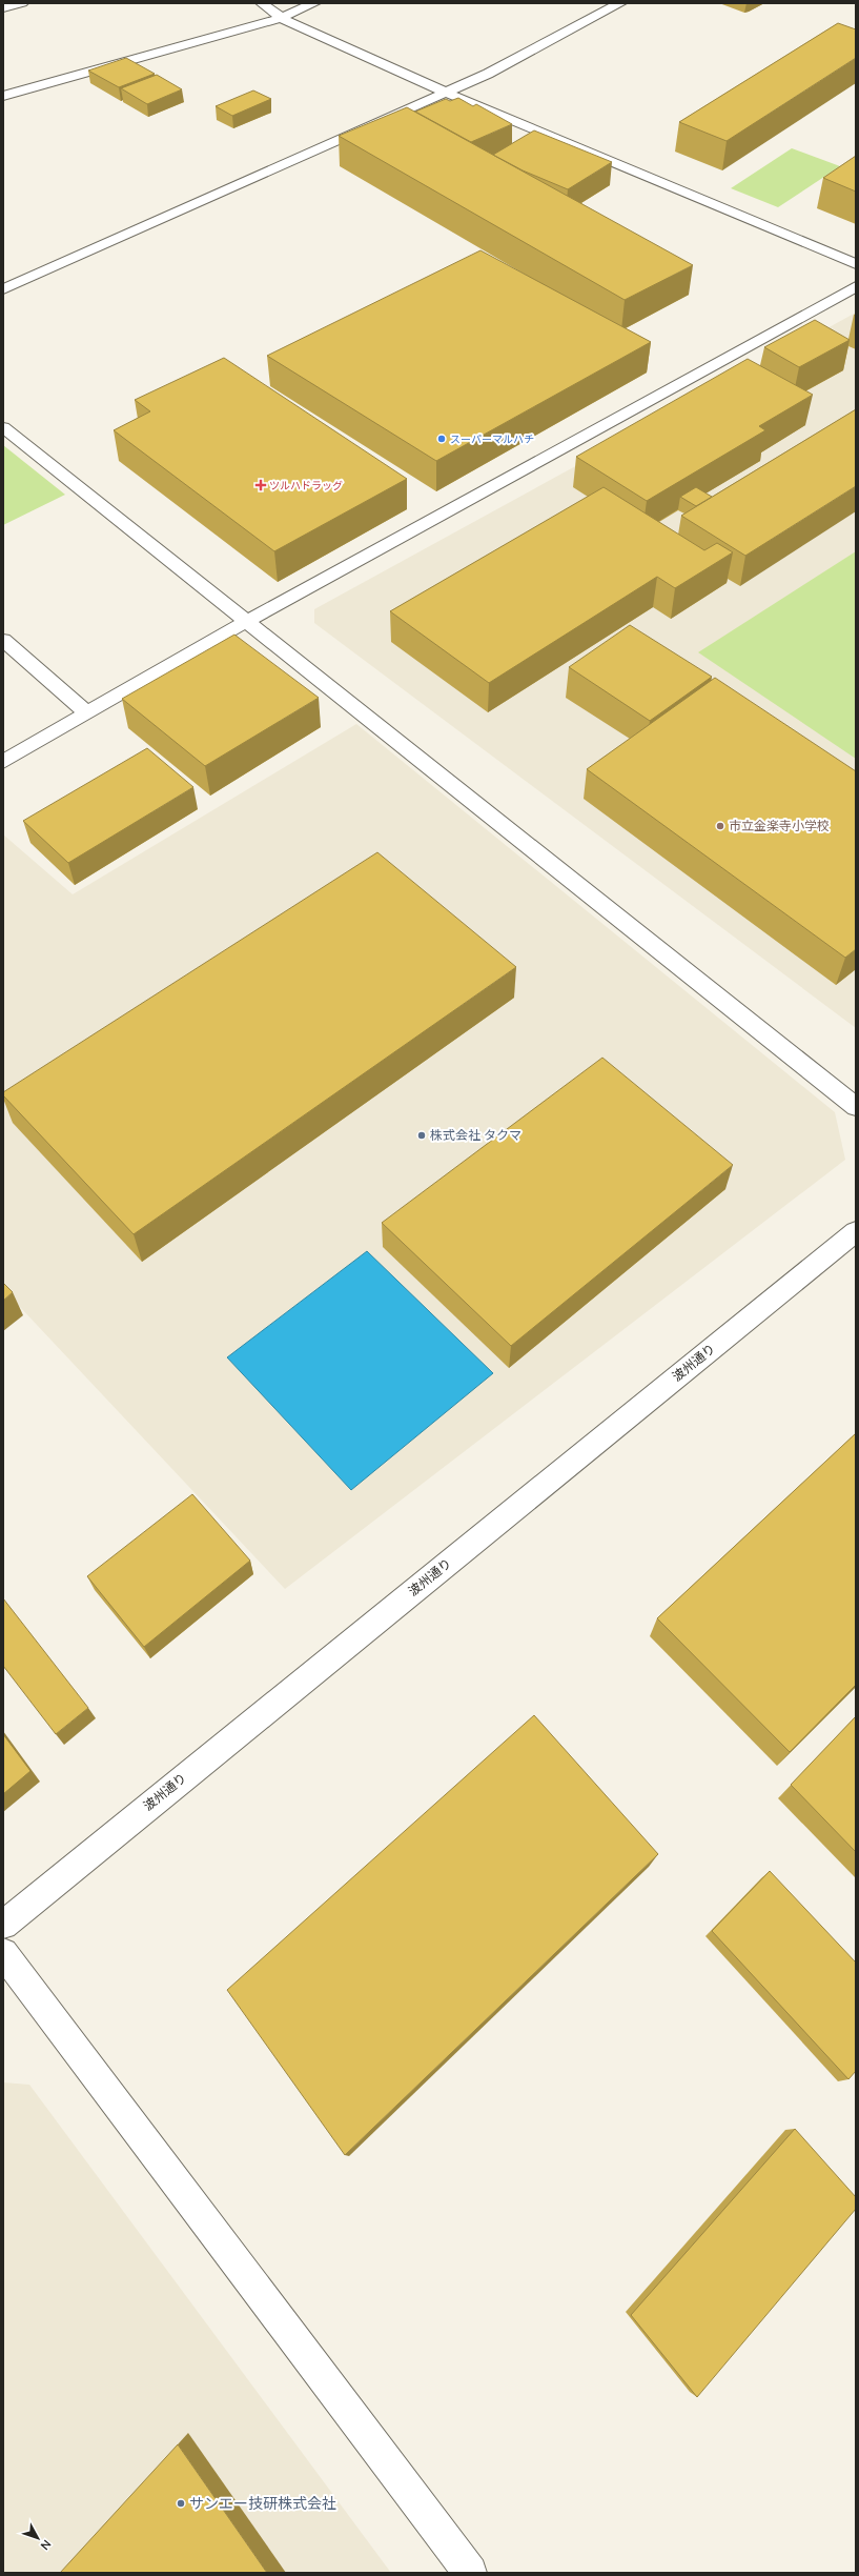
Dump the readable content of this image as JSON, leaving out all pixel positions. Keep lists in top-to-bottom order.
{
  "streets": {
    "street": ["波州通り"]
  },
  "places": {
    "other": [
      "スーパーマルハチ",
      "市立金楽寺小学校",
      "株式会社 タクマ",
      "サンエー技研株式会社"
    ],
    "health": ["ツルハドラッグ"]
  },
  "north": "bottom right"
}
